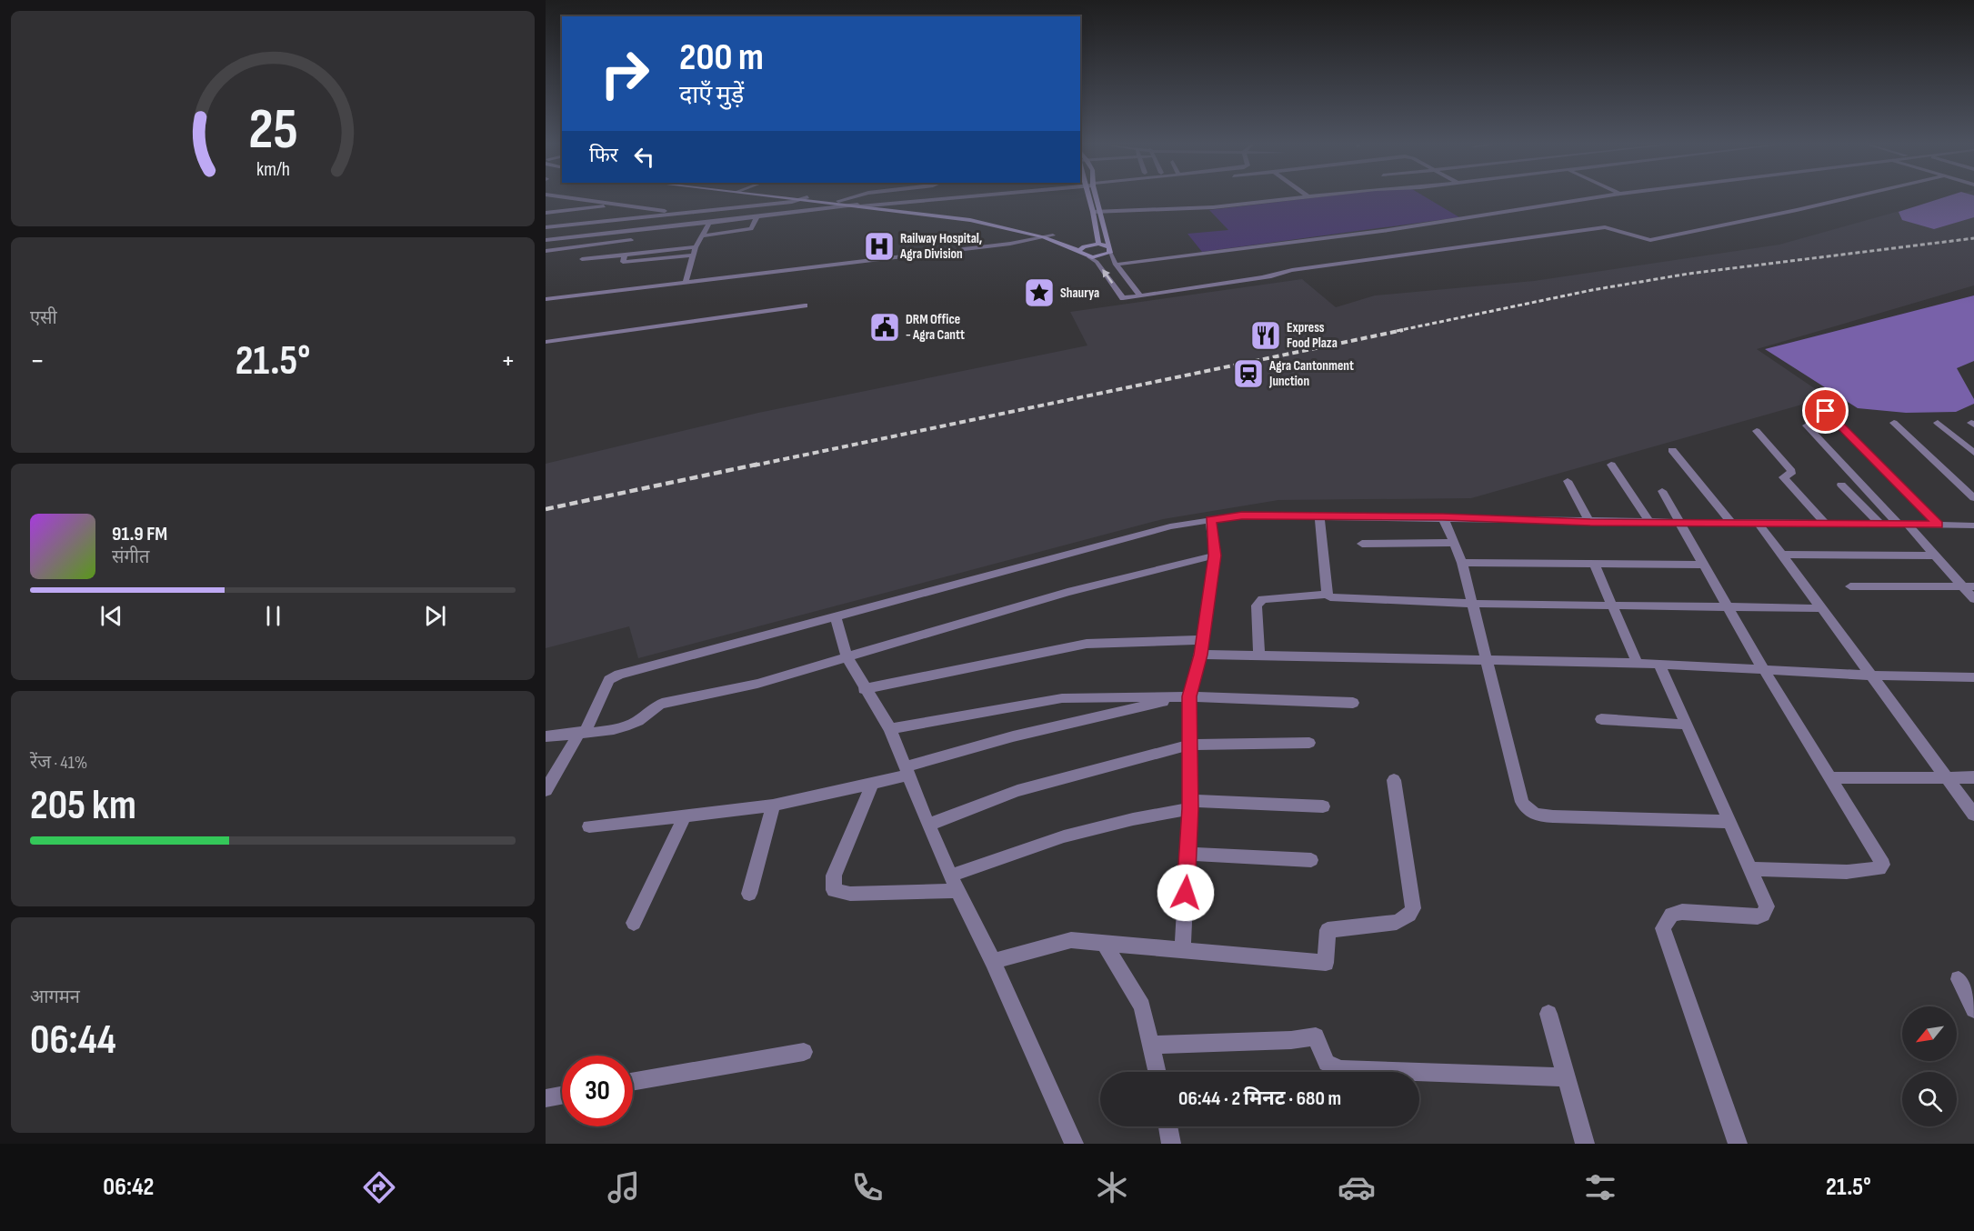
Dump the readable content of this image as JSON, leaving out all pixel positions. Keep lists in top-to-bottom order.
{
  "places": {
    "hospital": ["Railway Hospital, Agra Division"],
    "place": ["Shaurya"],
    "public building": ["DRM Office - Agra Cantt"],
    "restaurant": ["Express Food Plaza"],
    "station": ["Agra Cantonment Junction"]
  },
  "north": "bottom left",
  "page": {
    "turn": ["200 m", "दाएँ मुड़ें"],
    "then": "फिर",
    "tile": [
      "एसी",
      ["रेंज · 41%", "205 km"],
      ["आगमन", "06:44"]
    ],
    "heat": ["−", "21.5°", "+"],
    "song": ["91.9 FM", "संगीत"],
    "limit": "30",
    "trip": "06:44 · 2 मिनट · 680 m",
    "tabs": ["06:42", "21.5°"],
    "gauge": ["25", "km/h"]
  }
}
